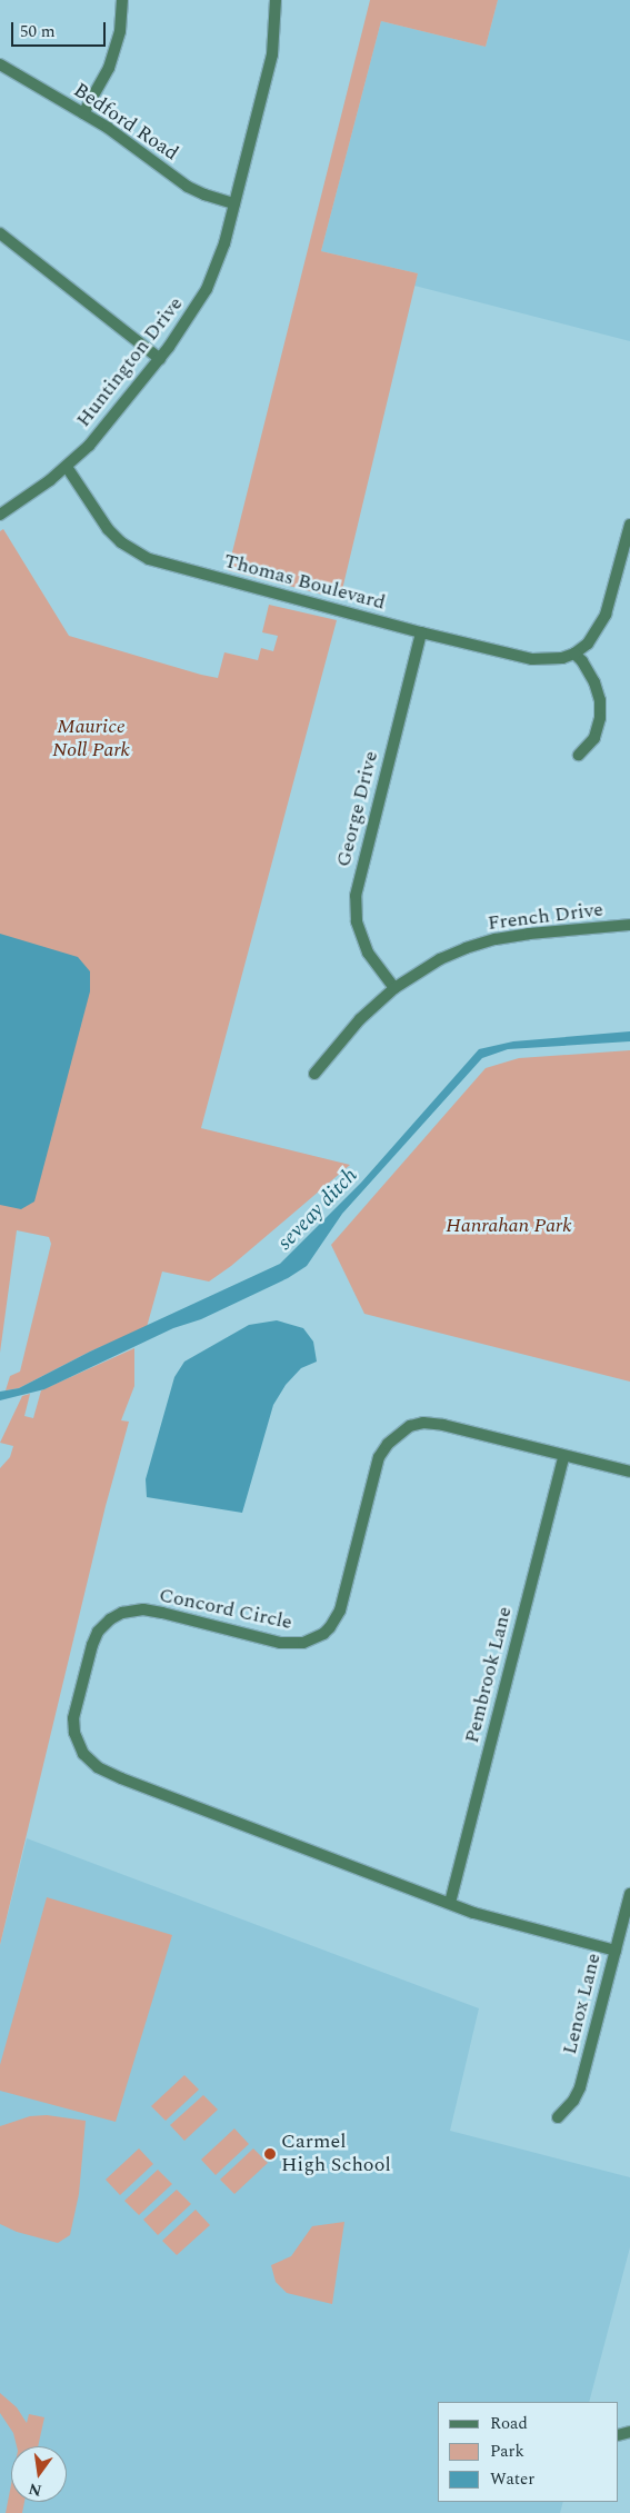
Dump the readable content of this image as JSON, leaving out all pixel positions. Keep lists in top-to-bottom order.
{
  "streets": {
    "street": [
      "Bedford Road",
      "Huntington Drive",
      "Thomas Boulevard",
      "George Drive",
      "French Drive",
      "Concord Circle",
      "Pembrook Lane",
      "Lenox Lane"
    ]
  },
  "crossings": [
    ["Bedford Road", "Huntington Drive"],
    ["Huntington Drive", "Thomas Boulevard"],
    ["Thomas Boulevard", "George Drive"],
    ["George Drive", "French Drive"],
    ["Concord Circle", "Pembrook Lane"],
    ["Concord Circle", "Lenox Lane"]
  ],
  "water": ["seveay ditch"],
  "parks": ["Maurice Noll Park", "Hanrahan Park"],
  "places": ["Carmel High School"],
  "legend": ["Road", "Park", "Water"],
  "scale_bar": "50 m",
  "north": "bottom"
}
